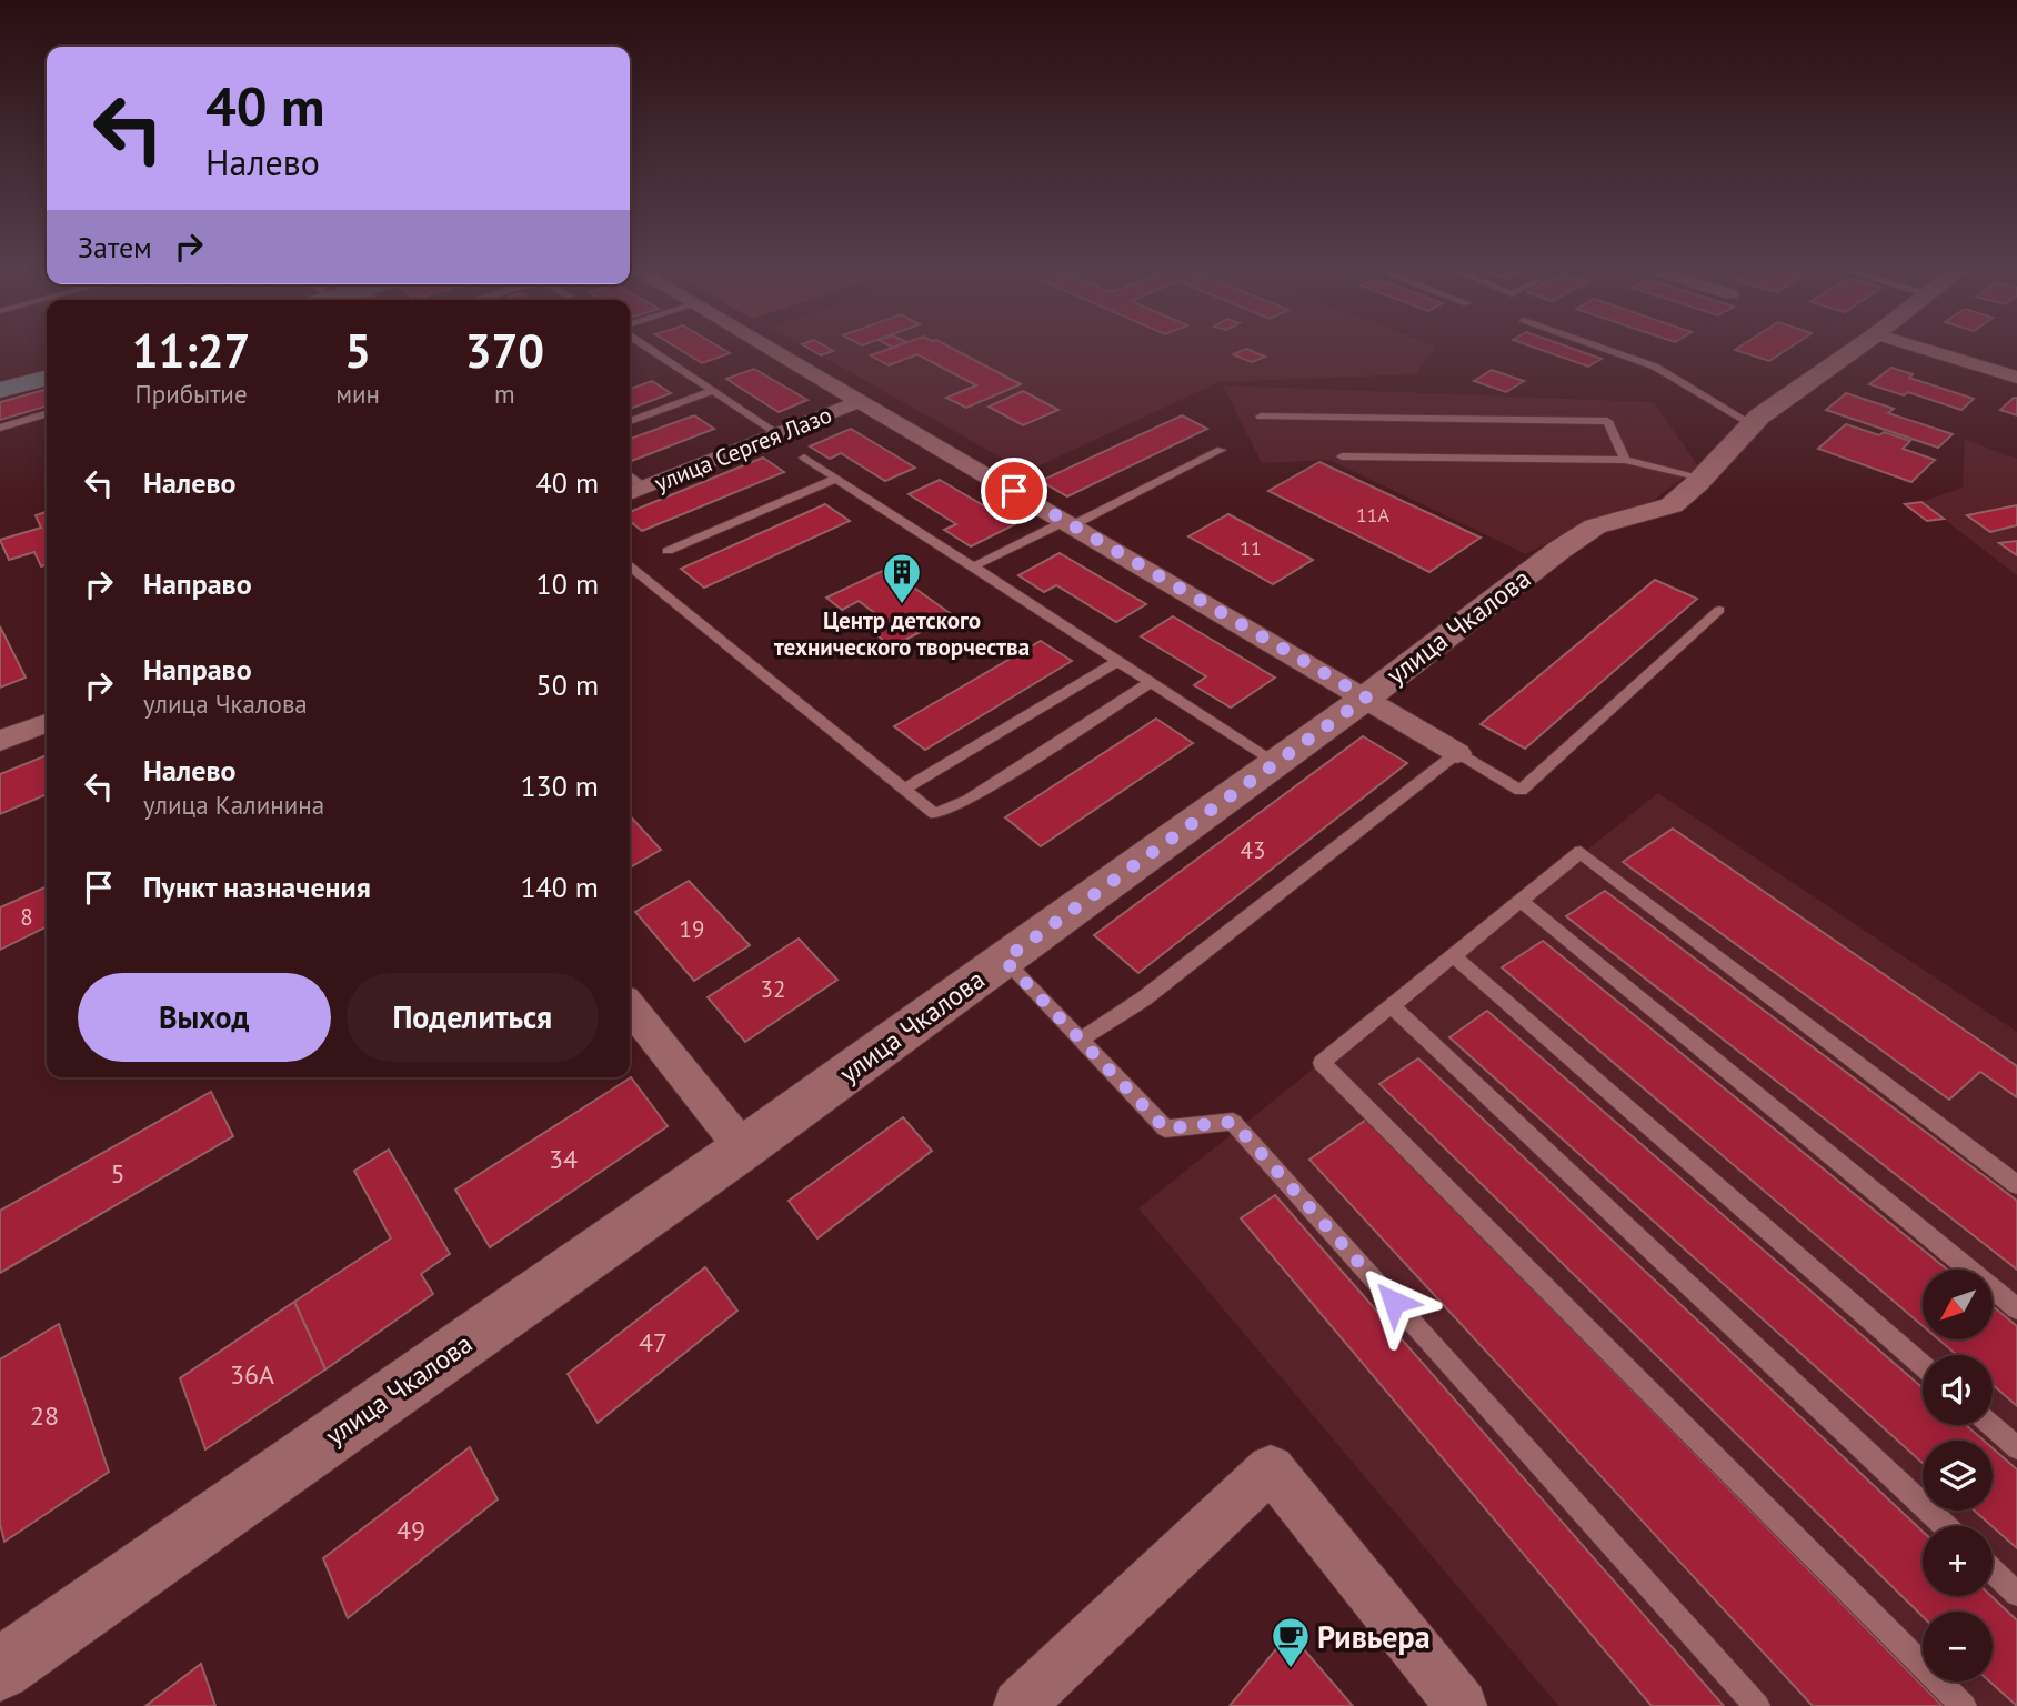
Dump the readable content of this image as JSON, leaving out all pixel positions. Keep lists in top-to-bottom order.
{
  "streets": {
    "street": ["улица Сергея Лазо", "улица Чкалова"]
  },
  "places": {
    "building": ["Центр детского технического творчества"],
    "cafe": ["Ривьера"]
  },
  "house_numbers": [
    "11А",
    "11",
    "43",
    "8",
    "19",
    "32",
    "34",
    "5",
    "47",
    "36А",
    "28",
    "49"
  ],
  "north": "bottom left",
  "page": {
    "turn": ["40 m", "Налево"],
    "then": "Затем",
    "eta": [
      "11:27",
      "Прибытие",
      "5",
      "мин",
      "370",
      "m"
    ],
    "list": [
      {
        "name": "Налево",
        "value": "40 m"
      },
      {
        "name": "Направо",
        "value": "10 m"
      },
      {
        "name": "Направо",
        "note": "улица Чкалова",
        "value": "50 m"
      },
      {
        "name": "Налево",
        "note": "улица Калинина",
        "value": "130 m"
      },
      {
        "name": "Пункт назначения",
        "value": "140 m"
      }
    ],
    "buttons": ["Выход", "Поделиться"],
    "map_buttons": ["+", "−"]
  }
}
